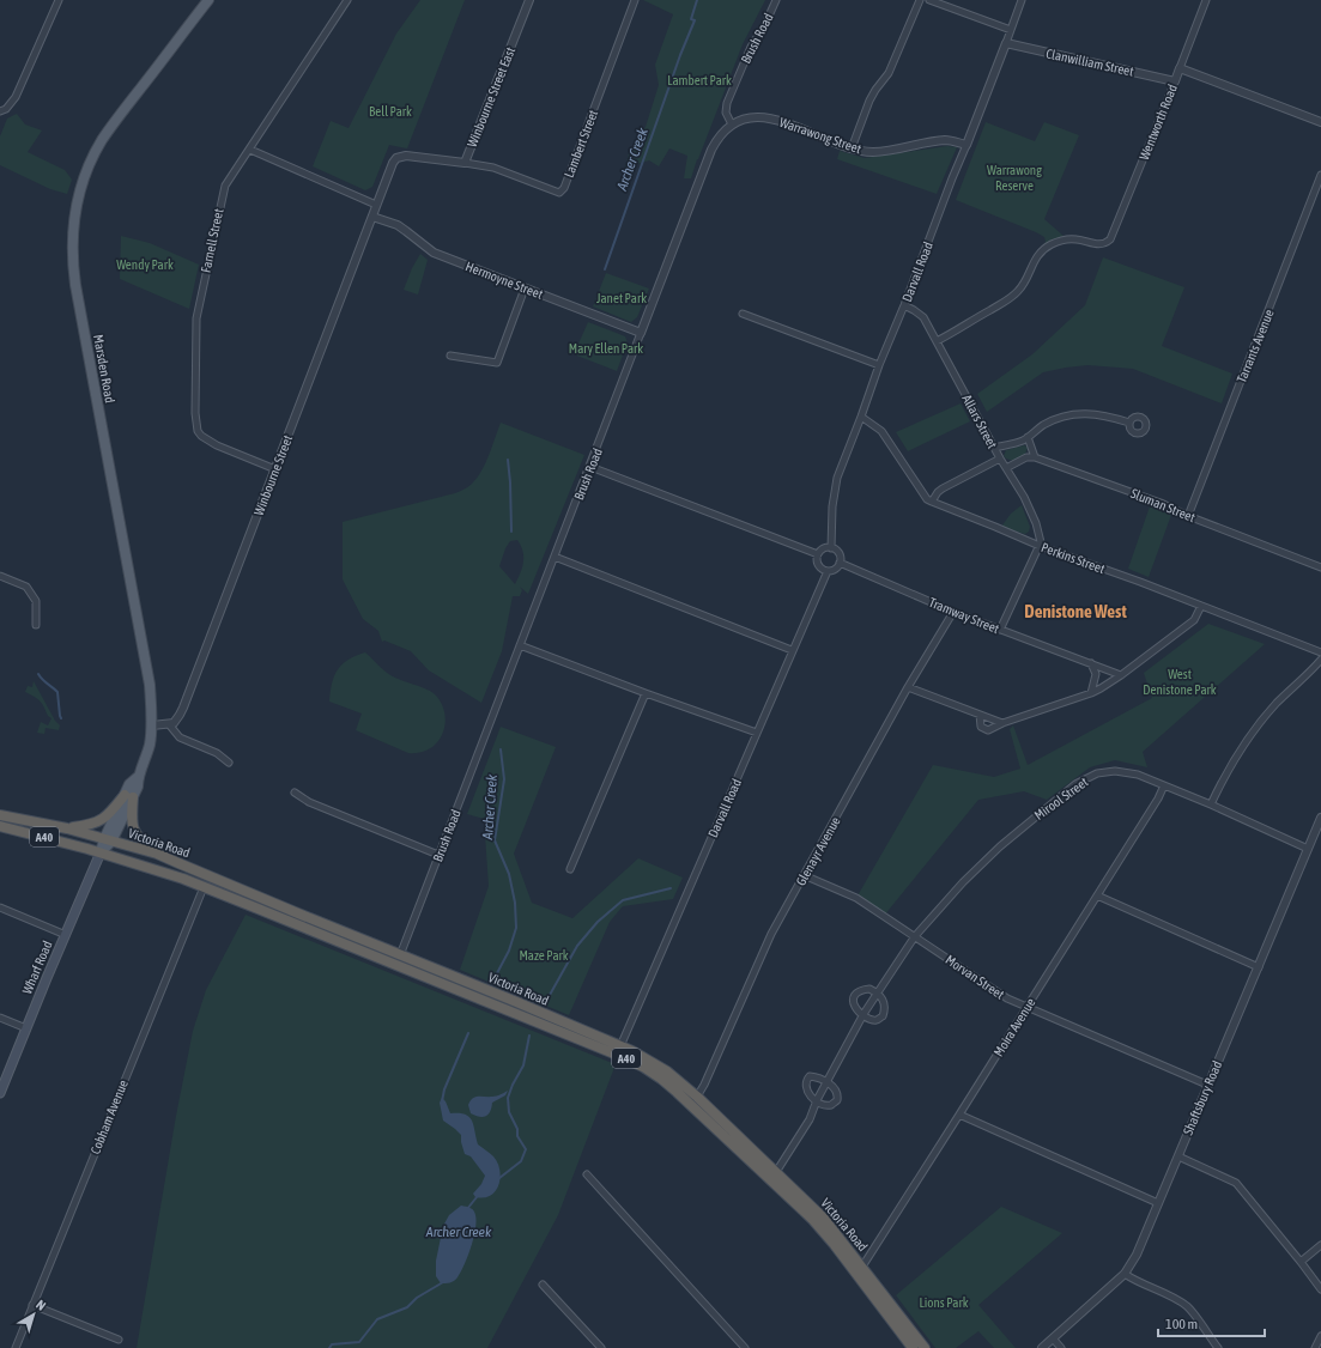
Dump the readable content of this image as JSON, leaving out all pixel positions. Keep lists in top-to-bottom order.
{
  "streets": {
    "highway": ["A40", "Victoria Road"],
    "main road": ["Marsden Road", "Wharf Road"],
    "street": [
      "Brush Road",
      "Clanwilliam Street",
      "Winbourne Street East",
      "Wentworth Road",
      "Warrawong Street",
      "Lambert Street",
      "Farnell Street",
      "Darvall Road",
      "Hermoyne Street",
      "Tarrants Avenue",
      "Allars Street",
      "Winbourne Street",
      "Sluman Street",
      "Perkins Street",
      "Tramway Street",
      "Mirool Street",
      "Glenayr Avenue",
      "Morvan Street",
      "Moira Avenue",
      "Shaftsbury Road",
      "Cobham Avenue"
    ]
  },
  "crossings": [
    ["Brush Road", "Warrawong Street"],
    ["Brush Road", "Hermoyne Street"],
    ["Brush Road", "Victoria Road"],
    ["Clanwilliam Street", "Wentworth Road"],
    ["Clanwilliam Street", "Darvall Road"],
    ["Winbourne Street East", "Lambert Street"],
    ["Winbourne Street East", "Winbourne Street"],
    ["Wentworth Road", "Allars Street"],
    ["Warrawong Street", "Darvall Road"],
    ["Farnell Street", "Winbourne Street"],
    ["Darvall Road", "Allars Street"],
    ["Darvall Road", "Perkins Street"],
    ["Darvall Road", "Tramway Street"],
    ["Darvall Road", "Victoria Road"],
    ["Hermoyne Street", "Winbourne Street"],
    ["Tarrants Avenue", "Sluman Street"],
    ["Marsden Road", "Victoria Road"],
    ["Marsden Road", "Wharf Road"],
    ["Allars Street", "Perkins Street"],
    ["Tramway Street", "Glenayr Avenue"],
    ["Mirool Street", "Victoria Road"],
    ["Mirool Street", "Morvan Street"],
    ["Mirool Street", "Moira Avenue"],
    ["Mirool Street", "Shaftsbury Road"],
    ["Victoria Road", "Glenayr Avenue"],
    ["Victoria Road", "Wharf Road"],
    ["Victoria Road", "Moira Avenue"],
    ["Victoria Road", "Cobham Avenue"],
    ["Glenayr Avenue", "Morvan Street"],
    ["Morvan Street", "Moira Avenue"],
    ["Morvan Street", "Shaftsbury Road"]
  ],
  "districts": ["Denistone West"],
  "water": ["Archer Creek"],
  "parks": [
    "Lambert Park",
    "Bell Park",
    "Warrawong Reserve",
    "Wendy Park",
    "Janet Park",
    "Mary Ellen Park",
    "West Denistone Park",
    "Maze Park",
    "Lions Park"
  ],
  "scale_bar": "100 m",
  "north": "top right"
}
